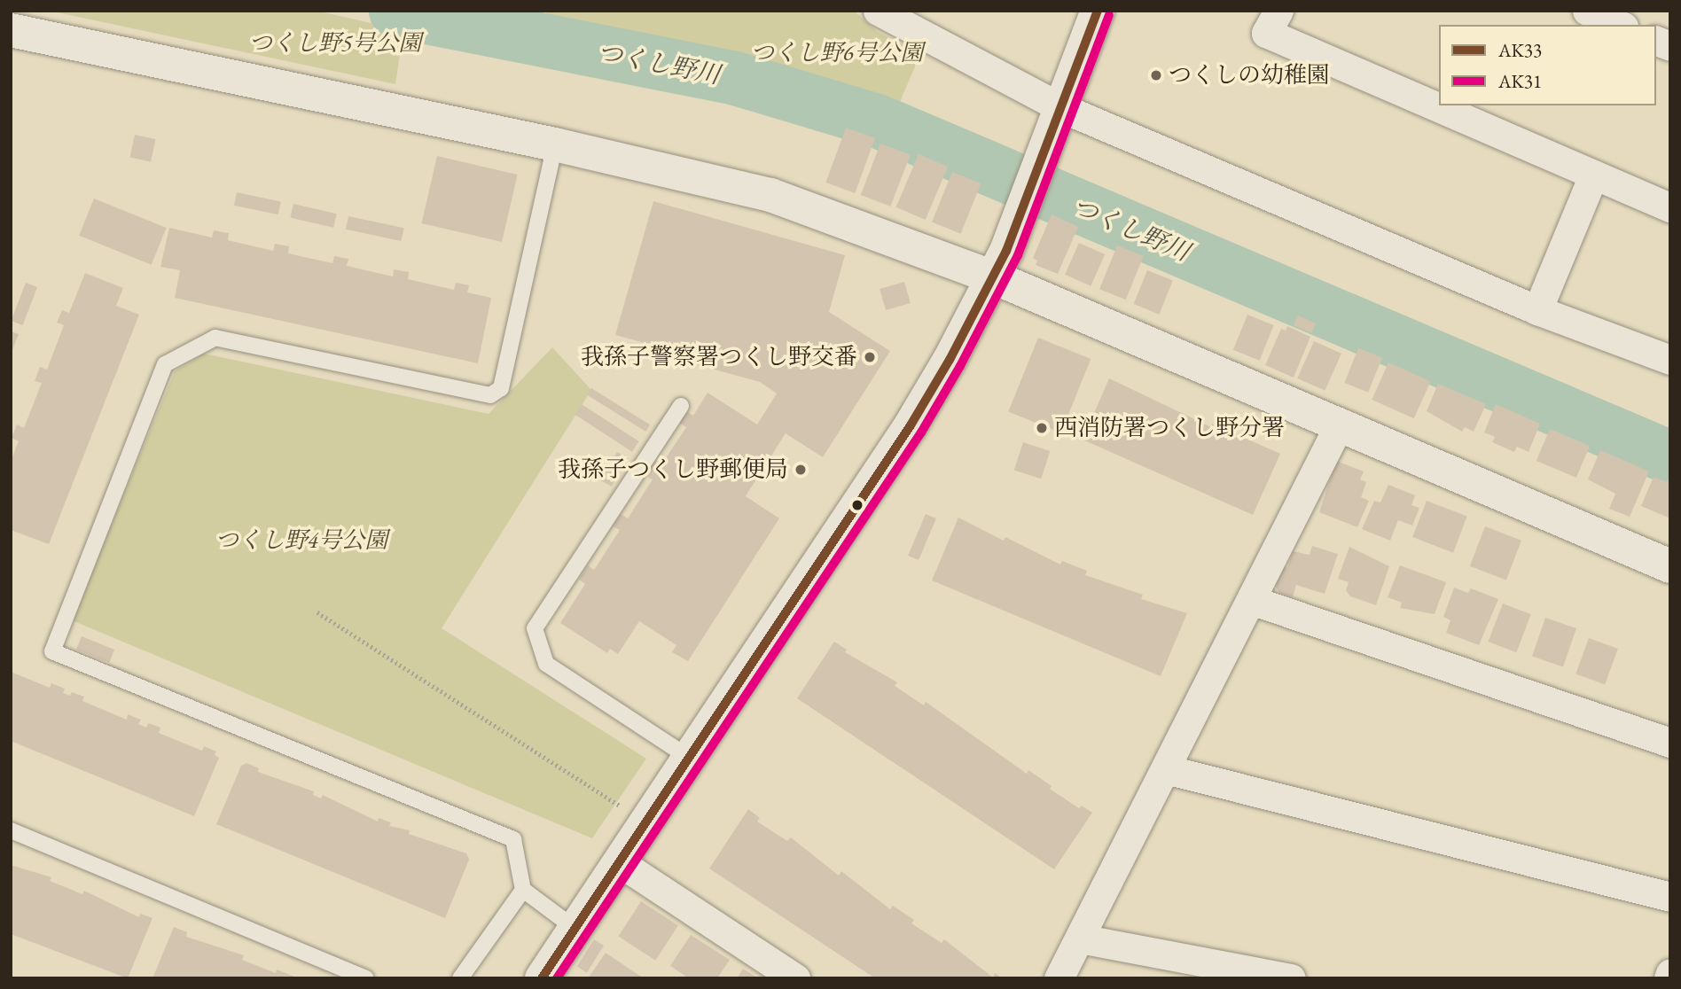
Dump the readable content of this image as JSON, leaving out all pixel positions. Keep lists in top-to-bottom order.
{
  "water": ["つくし野川"],
  "parks": ["つくし野5号公園", "つくし野6号公園", "つくし野4号公園"],
  "places": [
    "つくしの幼稚園",
    "我孫子警察署つくし野交番",
    "西消防署つくし野分署",
    "我孫子つくし野郵便局"
  ],
  "lines": ["transit line AK33", "transit line AK31"],
  "legend": ["AK33", "AK31"]
}
